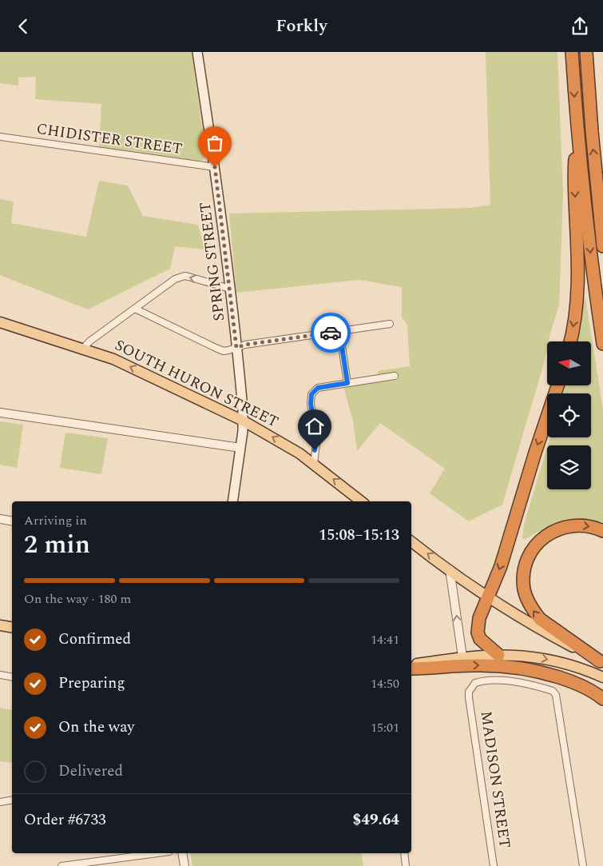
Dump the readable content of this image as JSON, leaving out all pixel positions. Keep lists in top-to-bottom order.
{
  "streets": {
    "main road": ["SPRING STREET", "SOUTH HURON STREET"],
    "street": ["CHIDISTER STREET", "MADISON STREET"]
  },
  "crossings": [
    ["CHIDISTER STREET", "SPRING STREET"],
    ["SPRING STREET", "SOUTH HURON STREET"]
  ],
  "one_way": ["SOUTH HURON STREET"],
  "north": "left",
  "page": {
    "header": "Forkly",
    "heading": ["2 min", "Arriving in", "15:08–15:13"],
    "panel": ["Order #6733", "$49.64"],
    "bar": "On the way · 180 m",
    "list": [
      ["Confirmed", "14:41"],
      ["Preparing", "14:50"],
      ["On the way", "15:01"],
      "Delivered"
    ]
  }
}
